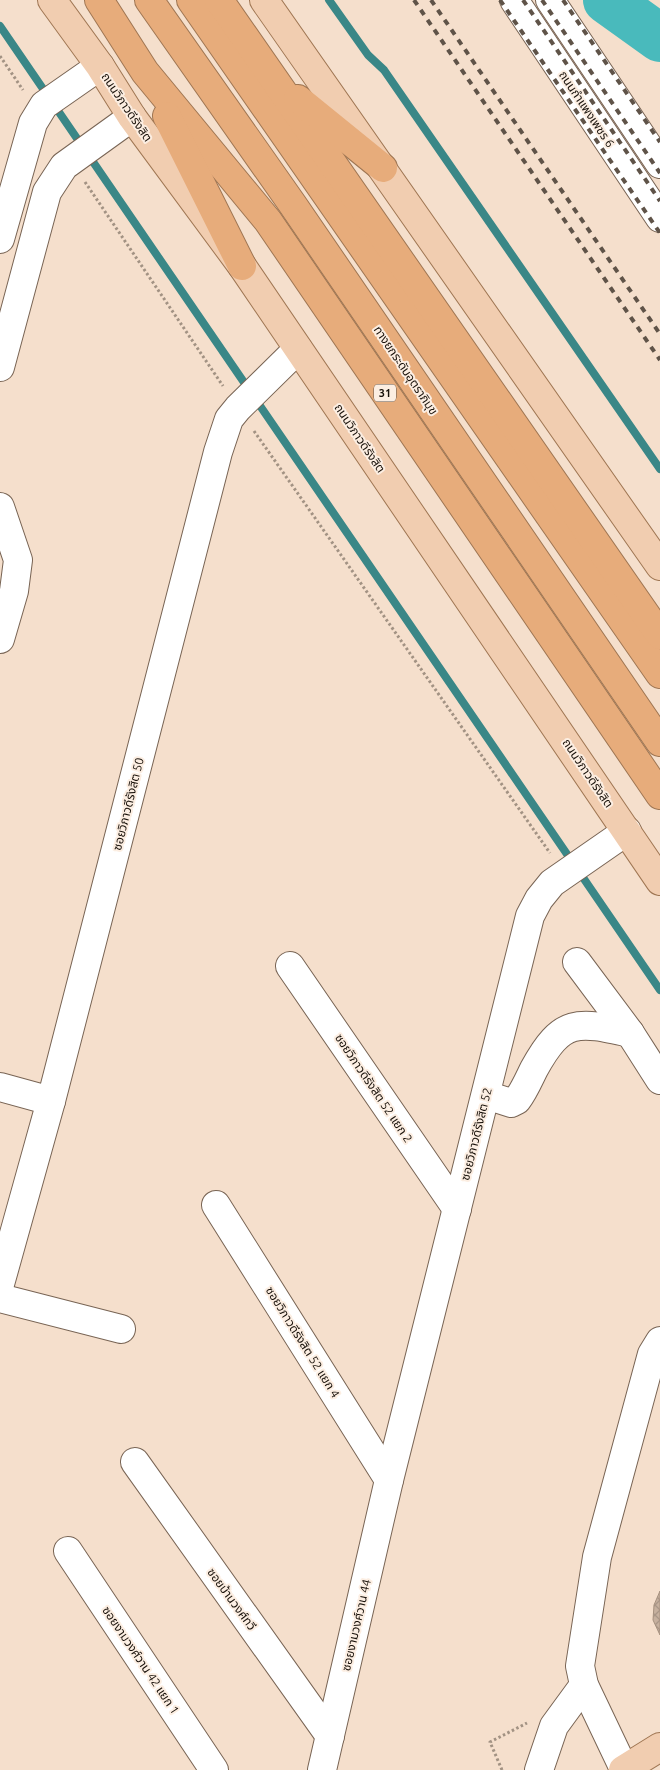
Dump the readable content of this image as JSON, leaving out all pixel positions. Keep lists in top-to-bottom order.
{
  "streets": {
    "highway": ["ทางยกระดับอุตราภิมุข", "31"],
    "main road": ["ถนนวิภาวดีรังสิต"],
    "street": [
      "ถนนกำแพงเพชร 6",
      "ซอยวิภาวดีรังสิต 50",
      "ซอยวิภาวดีรังสิต 52 แยก 2",
      "ซอยวิภาวดีรังสิต 52",
      "ซอยวิภาวดีรังสิต 52 แยก 4",
      "ซอยบ้านวงศ์ทวี",
      "ซอยงามวงศ์วาน 44",
      "ซอยงามวงศ์วาน 42 แยก 1"
    ]
  },
  "crossings": [
    ["ถนนวิภาวดีรังสิต", "ซอยวิภาวดีรังสิต 50"],
    ["ถนนวิภาวดีรังสิต", "ซอยวิภาวดีรังสิต 52"],
    ["ซอยวิภาวดีรังสิต 52 แยก 2", "ซอยวิภาวดีรังสิต 52"],
    ["ซอยวิภาวดีรังสิต 52", "ซอยวิภาวดีรังสิต 52 แยก 4"],
    ["ซอยวิภาวดีรังสิต 52", "ซอยงามวงศ์วาน 44"],
    ["ซอยวิภาวดีรังสิต 52 แยก 4", "ซอยงามวงศ์วาน 44"],
    ["ซอยบ้านวงศ์ทวี", "ซอยงามวงศ์วาน 44"]
  ]
}
